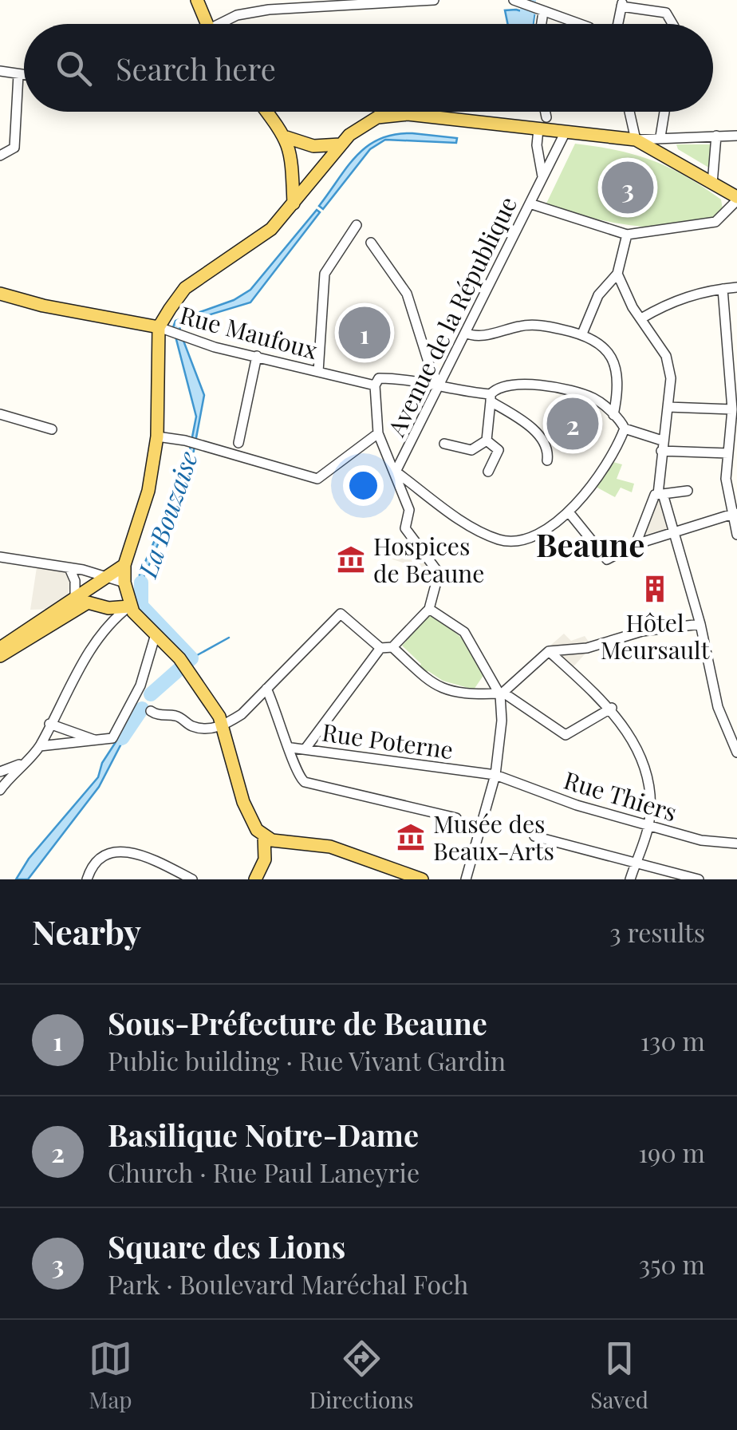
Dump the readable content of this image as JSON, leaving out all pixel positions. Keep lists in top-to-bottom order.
{
  "streets": {
    "street": [
      "Avenue de la République",
      "Rue Maufoux",
      "Rue Poterne",
      "Rue Thiers"
    ]
  },
  "crossings": [
    ["Avenue de la République", "Rue Maufoux"],
    ["Rue Poterne", "Rue Thiers"]
  ],
  "districts": ["Beaune"],
  "water": ["La Bouzaise"],
  "places": {
    "museum": ["Hospices de Beaune", "Musée des Beaux-Arts"],
    "building": ["Hôtel Meursault"]
  },
  "page": {
    "search": "Search here",
    "pins": ["3", "1", "2"],
    "heading": ["Nearby", "3 results"],
    "list": [
      {
        "mark": "1",
        "name": "Sous-Préfecture de Beaune",
        "note": "Public building · Rue Vivant Gardin",
        "value": "130 m"
      },
      {
        "mark": "2",
        "name": "Basilique Notre-Dame",
        "note": "Church · Rue Paul Laneyrie",
        "value": "190 m"
      },
      {
        "mark": "3",
        "name": "Square des Lions",
        "note": "Park · Boulevard Maréchal Foch",
        "value": "350 m"
      }
    ],
    "nav": ["Map", "Directions", "Saved"]
  }
}
